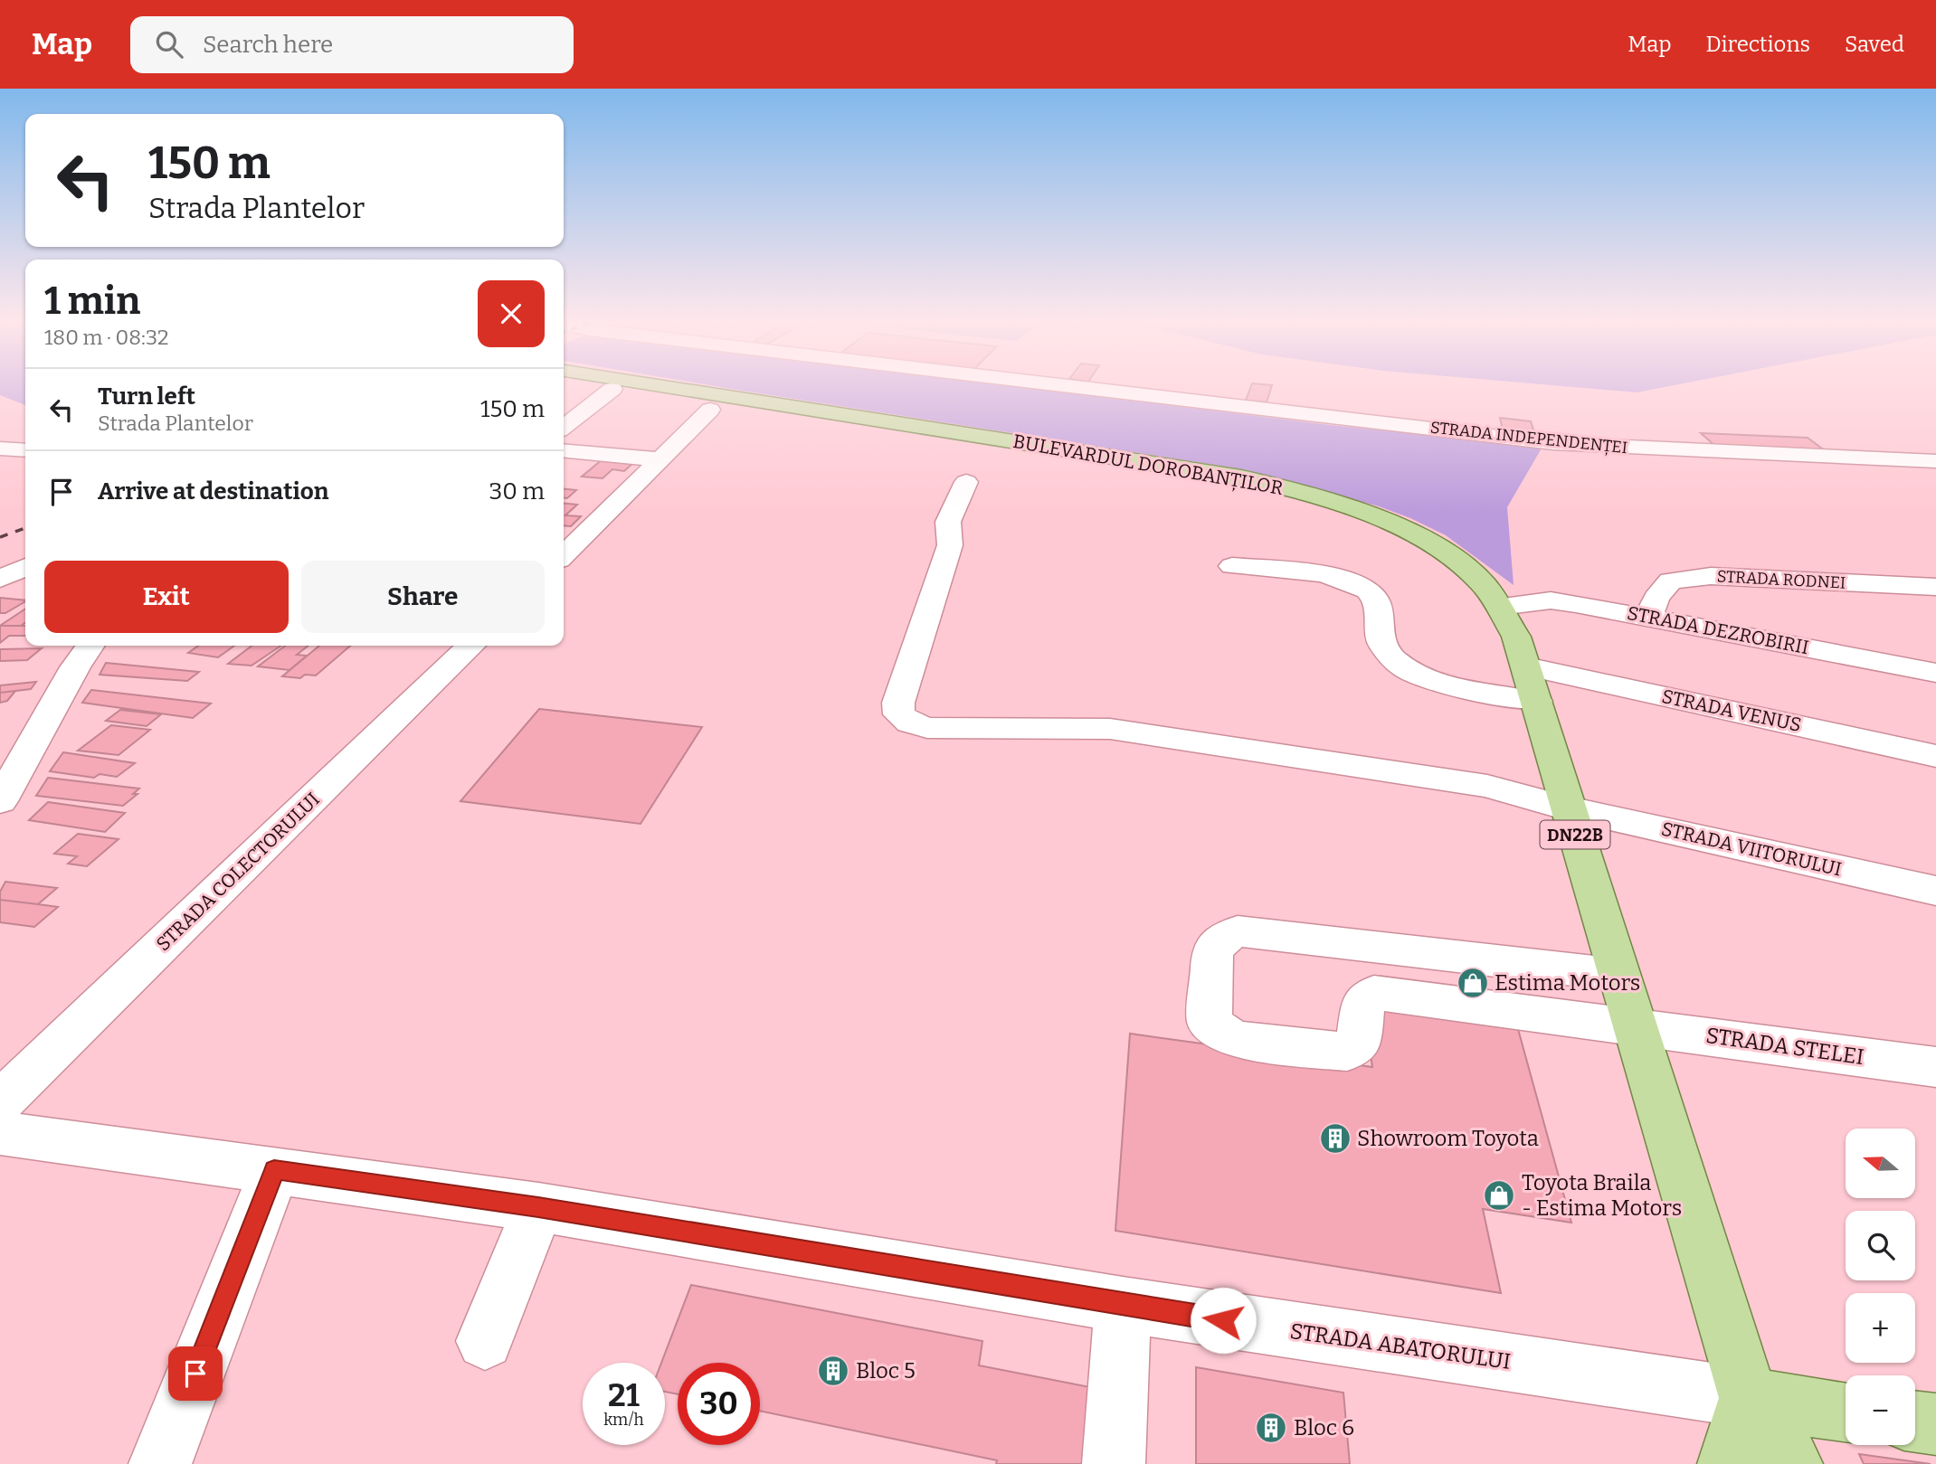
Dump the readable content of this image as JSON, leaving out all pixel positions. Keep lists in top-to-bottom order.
{
  "streets": {
    "main road": ["BULEVARDUL DOROBANȚILOR", "DN22B"],
    "street": [
      "STRADA INDEPENDENȚEI",
      "STRADA RODNEI",
      "STRADA DEZROBIRII",
      "STRADA VENUS",
      "STRADA VIITORULUI",
      "STRADA COLECTORULUI",
      "STRADA STELEI",
      "STRADA ABATORULUI"
    ]
  },
  "crossings": [
    ["BULEVARDUL DOROBANȚILOR", "STRADA DEZROBIRII"],
    ["BULEVARDUL DOROBANȚILOR", "STRADA VENUS"],
    ["BULEVARDUL DOROBANȚILOR", "STRADA VIITORULUI"],
    ["BULEVARDUL DOROBANȚILOR", "STRADA STELEI"],
    ["BULEVARDUL DOROBANȚILOR", "STRADA ABATORULUI"],
    ["STRADA RODNEI", "STRADA DEZROBIRII"]
  ],
  "places": {
    "shop": ["Estima Motors", "Toyota Braila - Estima Motors"],
    "building": ["Showroom Toyota", "Bloc 5", "Bloc 6"]
  },
  "north": "left",
  "page": {
    "header": "Map",
    "search": "Search here",
    "nav": ["Map", "Directions", "Saved"],
    "turn": ["150 m", "Strada Plantelor"],
    "heading": ["1 min", "180 m · 08:32"],
    "list": [
      {
        "name": "Turn left",
        "note": "Strada Plantelor",
        "value": "150 m"
      },
      {
        "name": "Arrive at destination",
        "value": "30 m"
      }
    ],
    "buttons": ["Exit", "Share"],
    "map_buttons": ["+", "−"],
    "speed": "21 km/h",
    "limit": "30"
  }
}
